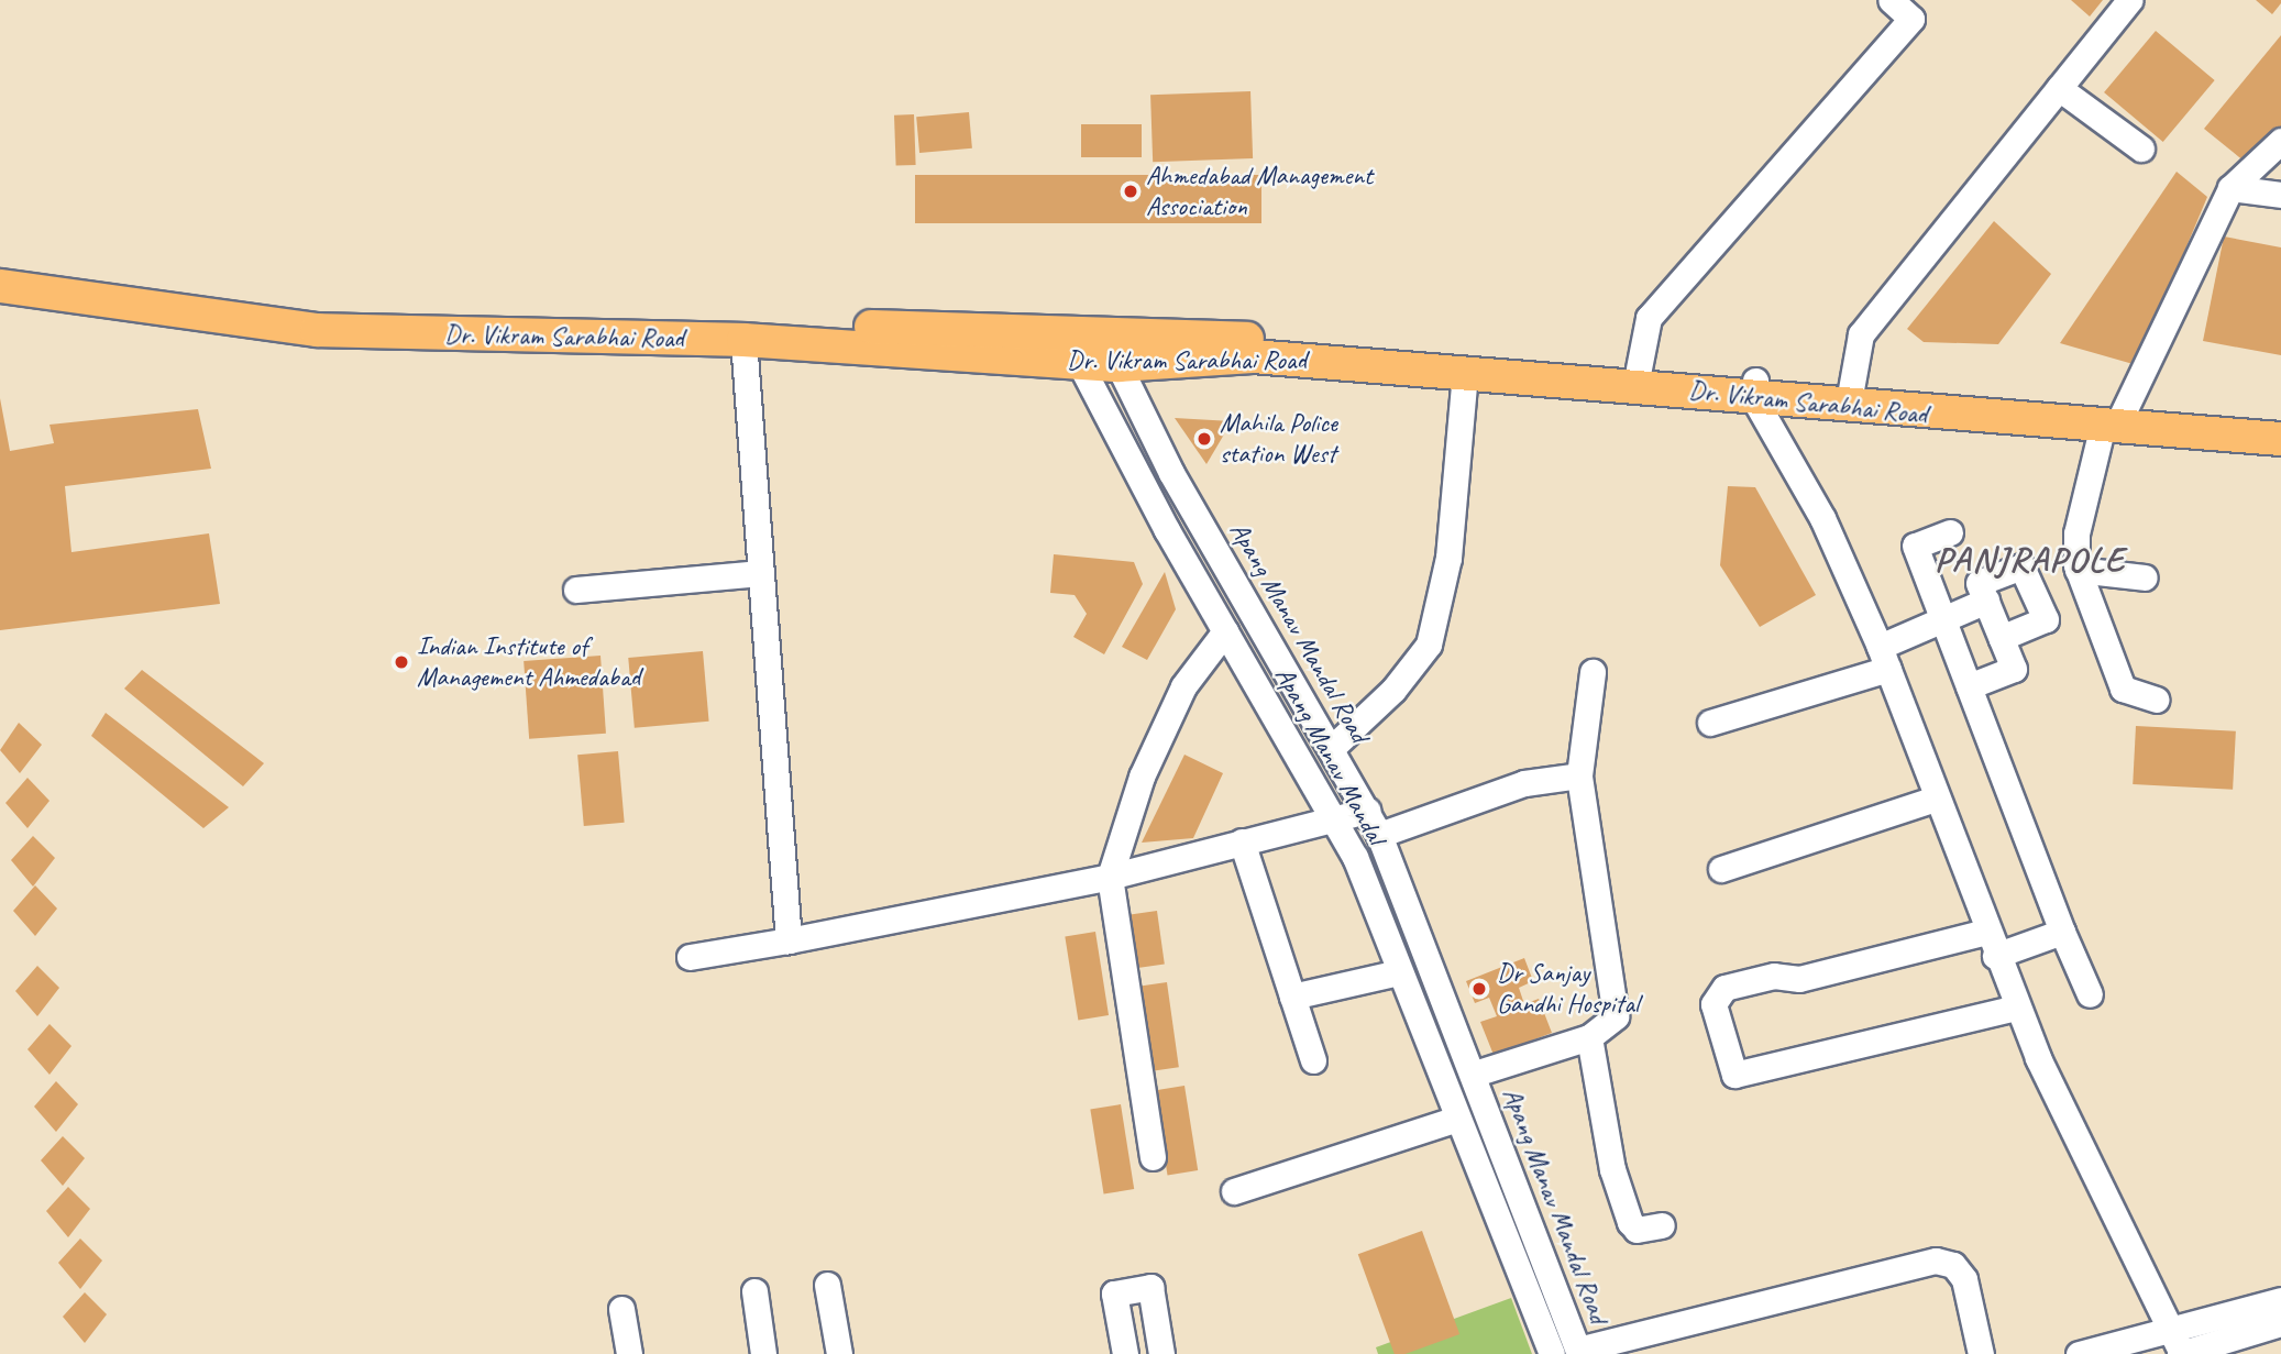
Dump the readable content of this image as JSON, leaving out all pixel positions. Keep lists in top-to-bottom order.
{
  "streets": {
    "main road": ["Dr. Vikram Sarabhai Road"],
    "street": ["Apang Manav Mandal Road", "Apang Manav Mandal"]
  },
  "crossings": [
    ["Dr. Vikram Sarabhai Road", "Apang Manav Mandal Road"],
    ["Dr. Vikram Sarabhai Road", "Apang Manav Mandal"]
  ],
  "districts": ["PANJRAPOLE"],
  "places": [
    "Ahmedabad Management Association",
    "Mahila Police station West",
    "Indian Institute of Management Ahmedabad",
    "Dr Sanjay Gandhi Hospital"
  ]
}
